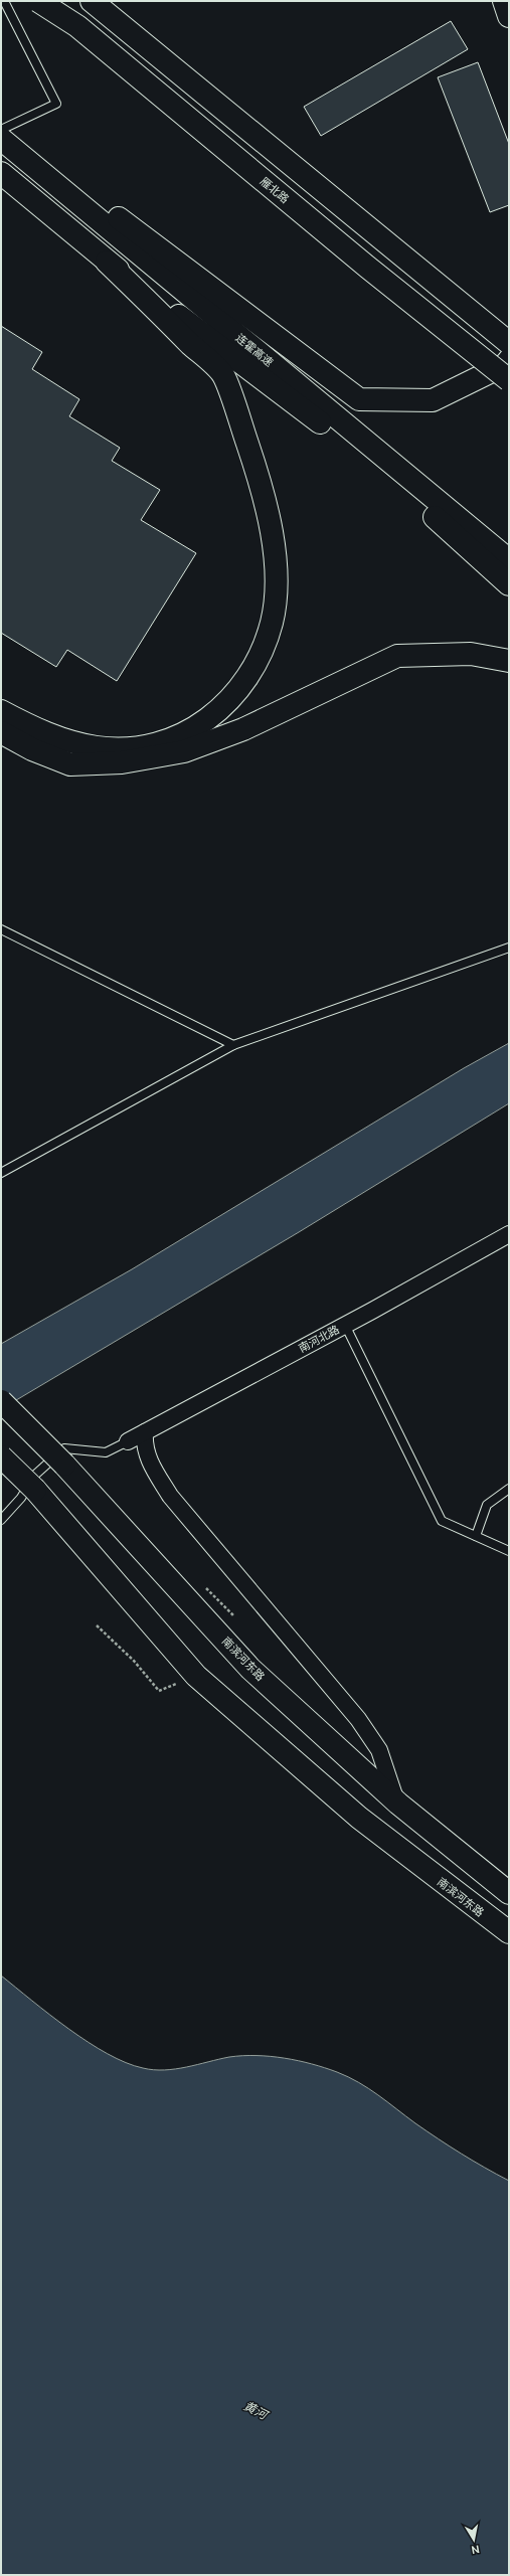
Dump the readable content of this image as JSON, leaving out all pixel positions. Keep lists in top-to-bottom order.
{
  "streets": {
    "main road": ["雁北路", "连霍高速", "南滨河东路"],
    "street": ["南河北路"]
  },
  "water": ["黄河"],
  "north": "bottom"
}
